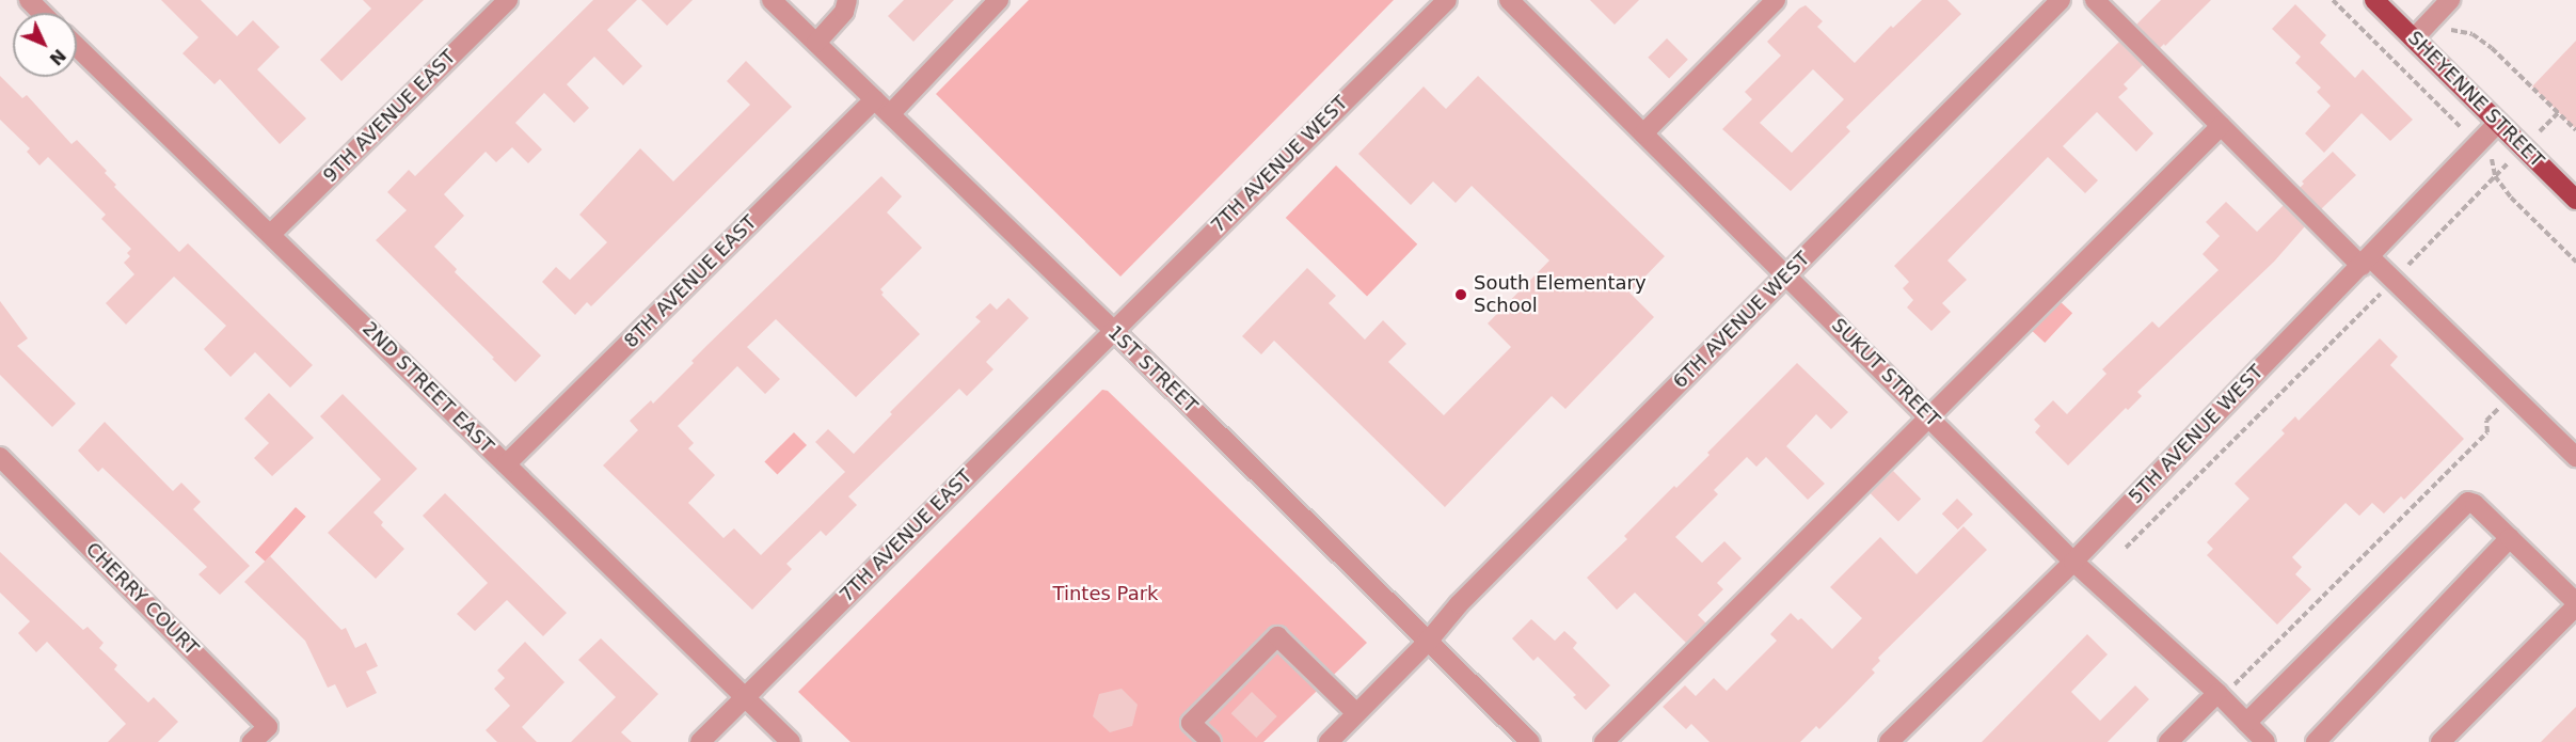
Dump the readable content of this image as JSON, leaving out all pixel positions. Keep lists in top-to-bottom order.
{
  "streets": {
    "main road": ["SHEYENNE STREET"],
    "street": [
      "9TH AVENUE EAST",
      "7TH AVENUE WEST",
      "8TH AVENUE EAST",
      "6TH AVENUE WEST",
      "1ST STREET",
      "SUKUT STREET",
      "2ND STREET EAST",
      "5TH AVENUE WEST",
      "7TH AVENUE EAST",
      "CHERRY COURT"
    ]
  },
  "crossings": [
    ["SHEYENNE STREET", "5TH AVENUE WEST"],
    ["9TH AVENUE EAST", "2ND STREET EAST"],
    ["7TH AVENUE WEST", "1ST STREET"],
    ["7TH AVENUE WEST", "7TH AVENUE EAST"],
    ["8TH AVENUE EAST", "1ST STREET"],
    ["8TH AVENUE EAST", "2ND STREET EAST"],
    ["6TH AVENUE WEST", "1ST STREET"],
    ["6TH AVENUE WEST", "SUKUT STREET"],
    ["1ST STREET", "7TH AVENUE EAST"],
    ["SUKUT STREET", "5TH AVENUE WEST"],
    ["2ND STREET EAST", "7TH AVENUE EAST"]
  ],
  "parks": ["Tintes Park"],
  "places": ["South Elementary School"],
  "north": "bottom right"
}
